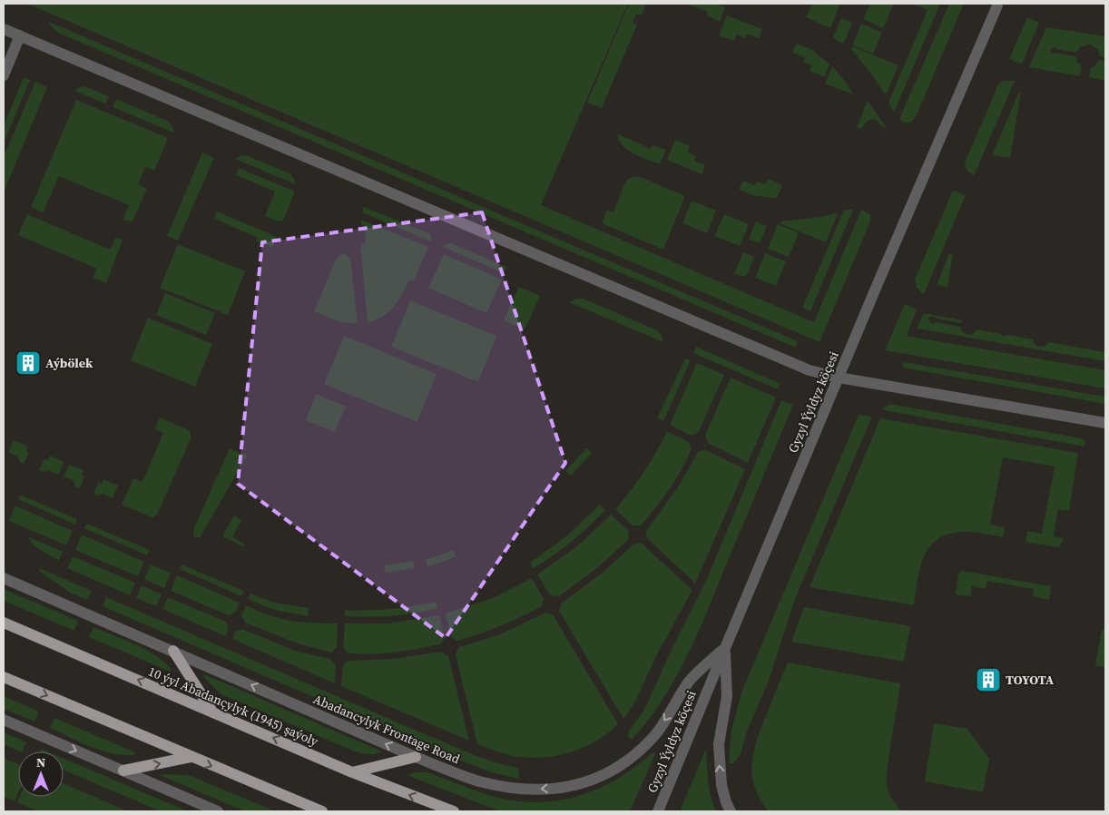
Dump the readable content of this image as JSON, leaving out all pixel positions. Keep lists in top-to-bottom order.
{
  "streets": {
    "main road": ["10 ýyl Abadançylyk (1945) şaýoly"],
    "street": ["Gyzyl Ýyldyz köçesi", "Abadancylyk Frontage Road"]
  },
  "crossings": [
    ["Gyzyl Ýyldyz köçesi", "Abadancylyk Frontage Road"]
  ],
  "one_way": ["Abadancylyk Frontage Road"],
  "places": {
    "building": ["Aýbölek", "TOYOTA"]
  },
  "north": "top"
}
